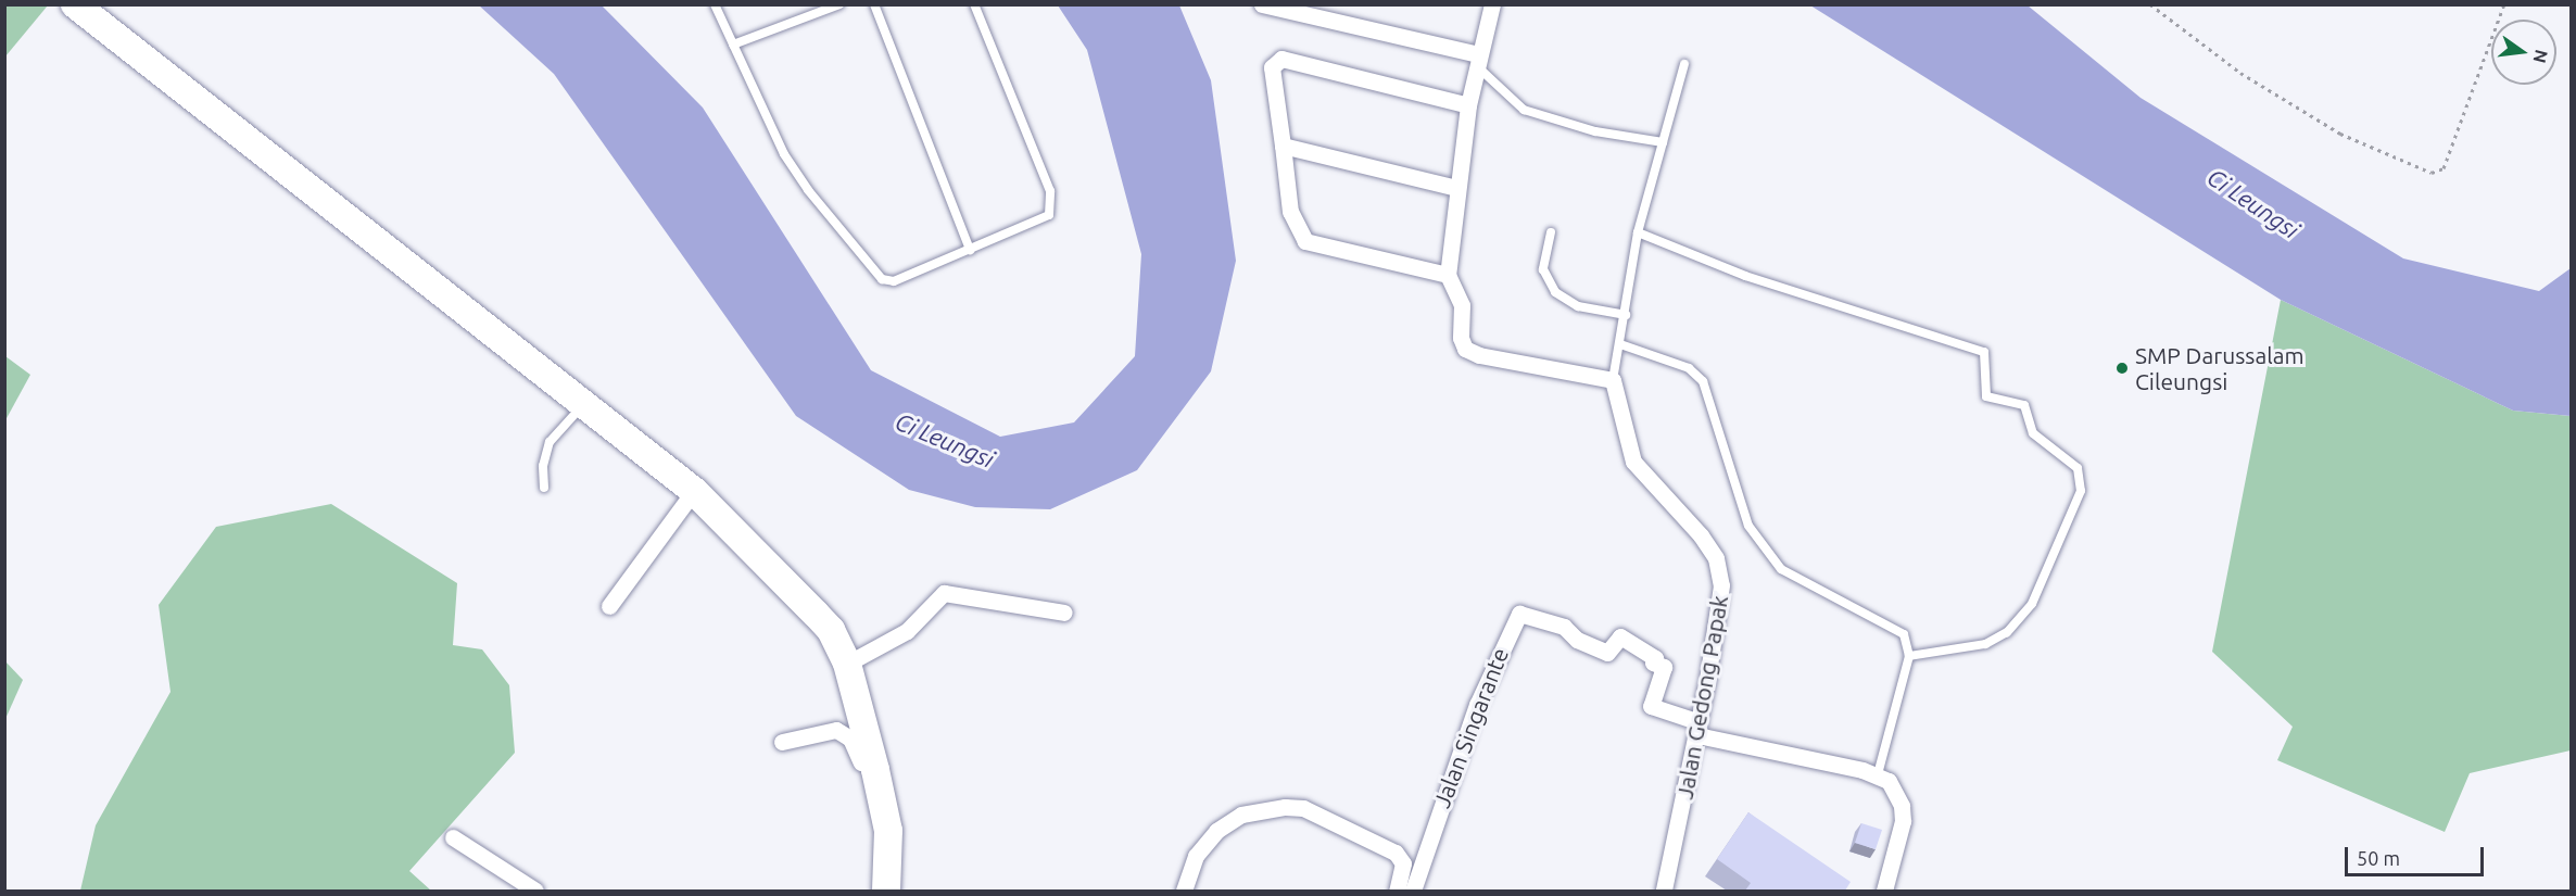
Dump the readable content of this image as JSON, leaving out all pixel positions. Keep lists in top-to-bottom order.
{
  "streets": {
    "street": ["Jalan Gedong Papak", "Jalan Singarante"]
  },
  "crossings": [
    ["Jalan Gedong Papak", "Jalan Singarante"]
  ],
  "water": ["Ci Leungsi"],
  "places": ["SMP Darussalam Cileungsi"],
  "scale_bar": "50 m",
  "north": "right"
}
